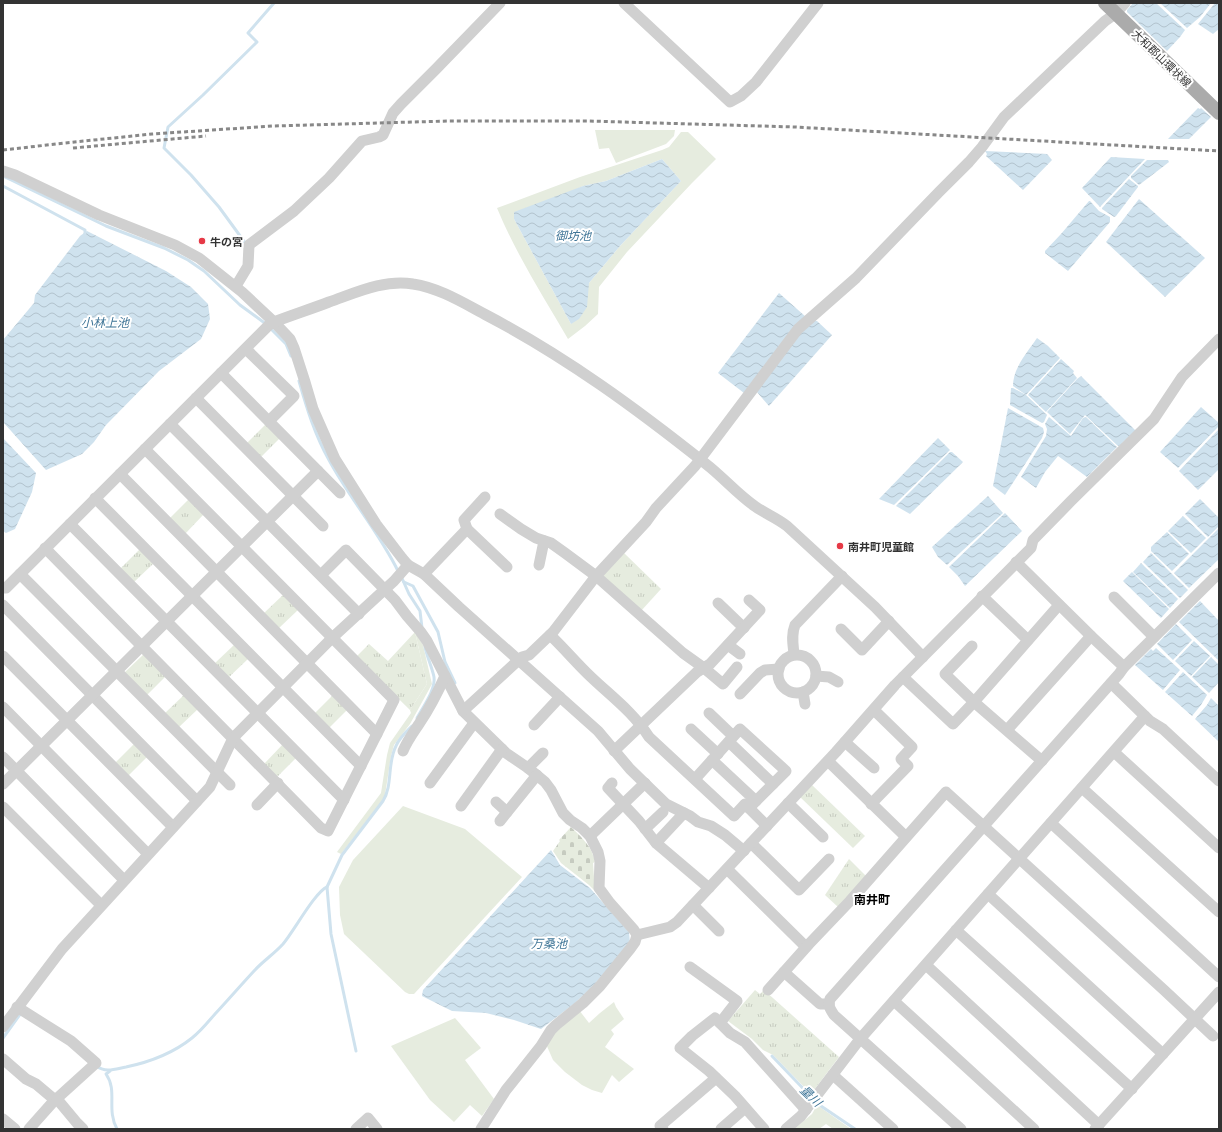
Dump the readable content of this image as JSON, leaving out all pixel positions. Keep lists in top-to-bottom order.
{
  "streets": {
    "main road": ["大和郡山環状線"]
  },
  "districts": ["南井町"],
  "water": [
    "御坊池",
    "小林上池",
    "万桑池",
    "量川"
  ],
  "places": ["牛の宮", "南井町児童館"]
}
